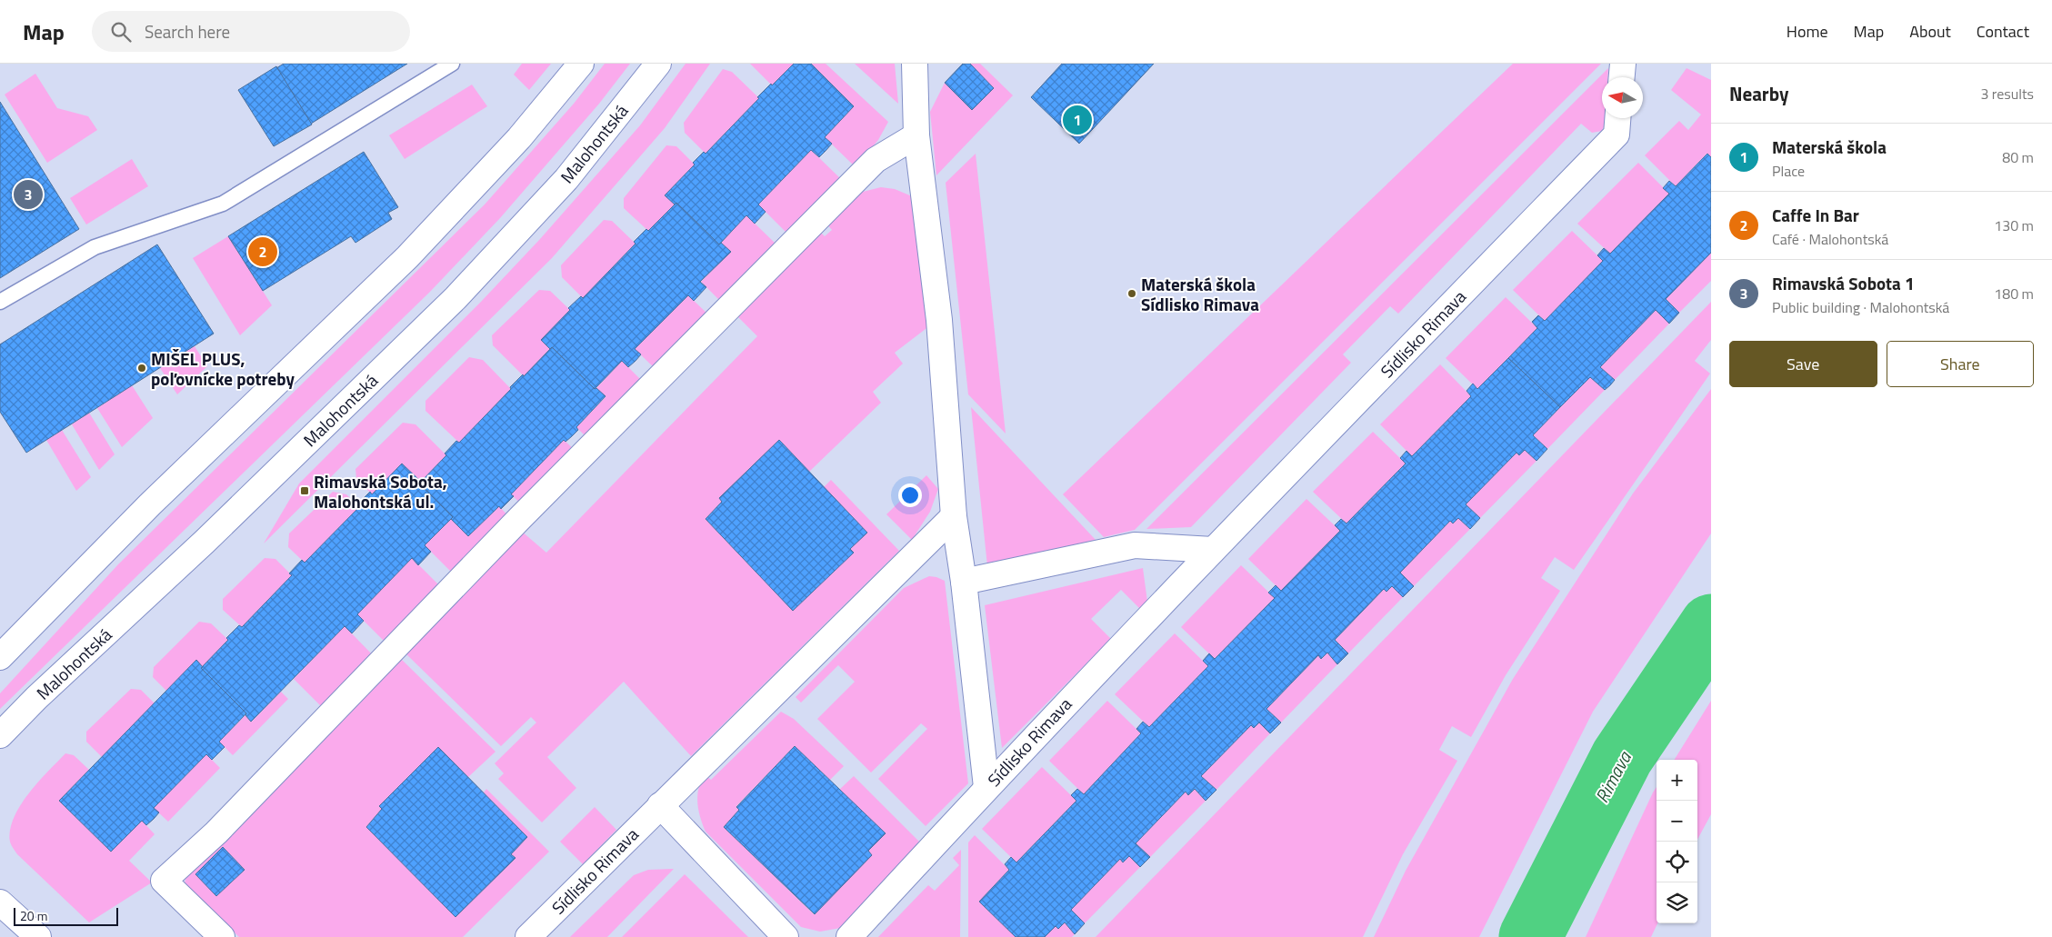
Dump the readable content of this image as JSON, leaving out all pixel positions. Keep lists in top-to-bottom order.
{
  "streets": {
    "street": ["Malohontská", "Sídlisko Rimava"]
  },
  "water": ["Rimava"],
  "places": {
    "other": ["Materská škola Sídlisko Rimava", "MIŠEL PLUS, poľovnícke potreby"],
    "transit": ["Rimavská Sobota, Malohontská ul."]
  },
  "scale_bar": "20 m",
  "north": "left",
  "page": {
    "header": "Map",
    "search": "Search here",
    "nav": [
      "Home",
      "Map",
      "About",
      "Contact"
    ],
    "heading": ["Nearby", "3 results"],
    "pins": ["1", "3", "2"],
    "list": [
      {
        "mark": "1",
        "name": "Materská škola",
        "note": "Place",
        "value": "80 m"
      },
      {
        "mark": "2",
        "name": "Caffe In Bar",
        "note": "Café · Malohontská",
        "value": "130 m"
      },
      {
        "mark": "3",
        "name": "Rimavská Sobota 1",
        "note": "Public building · Malohontská",
        "value": "180 m"
      }
    ],
    "buttons": ["Save", "Share"],
    "map_buttons": ["+", "−"],
    "scale": "20 m"
  }
}
